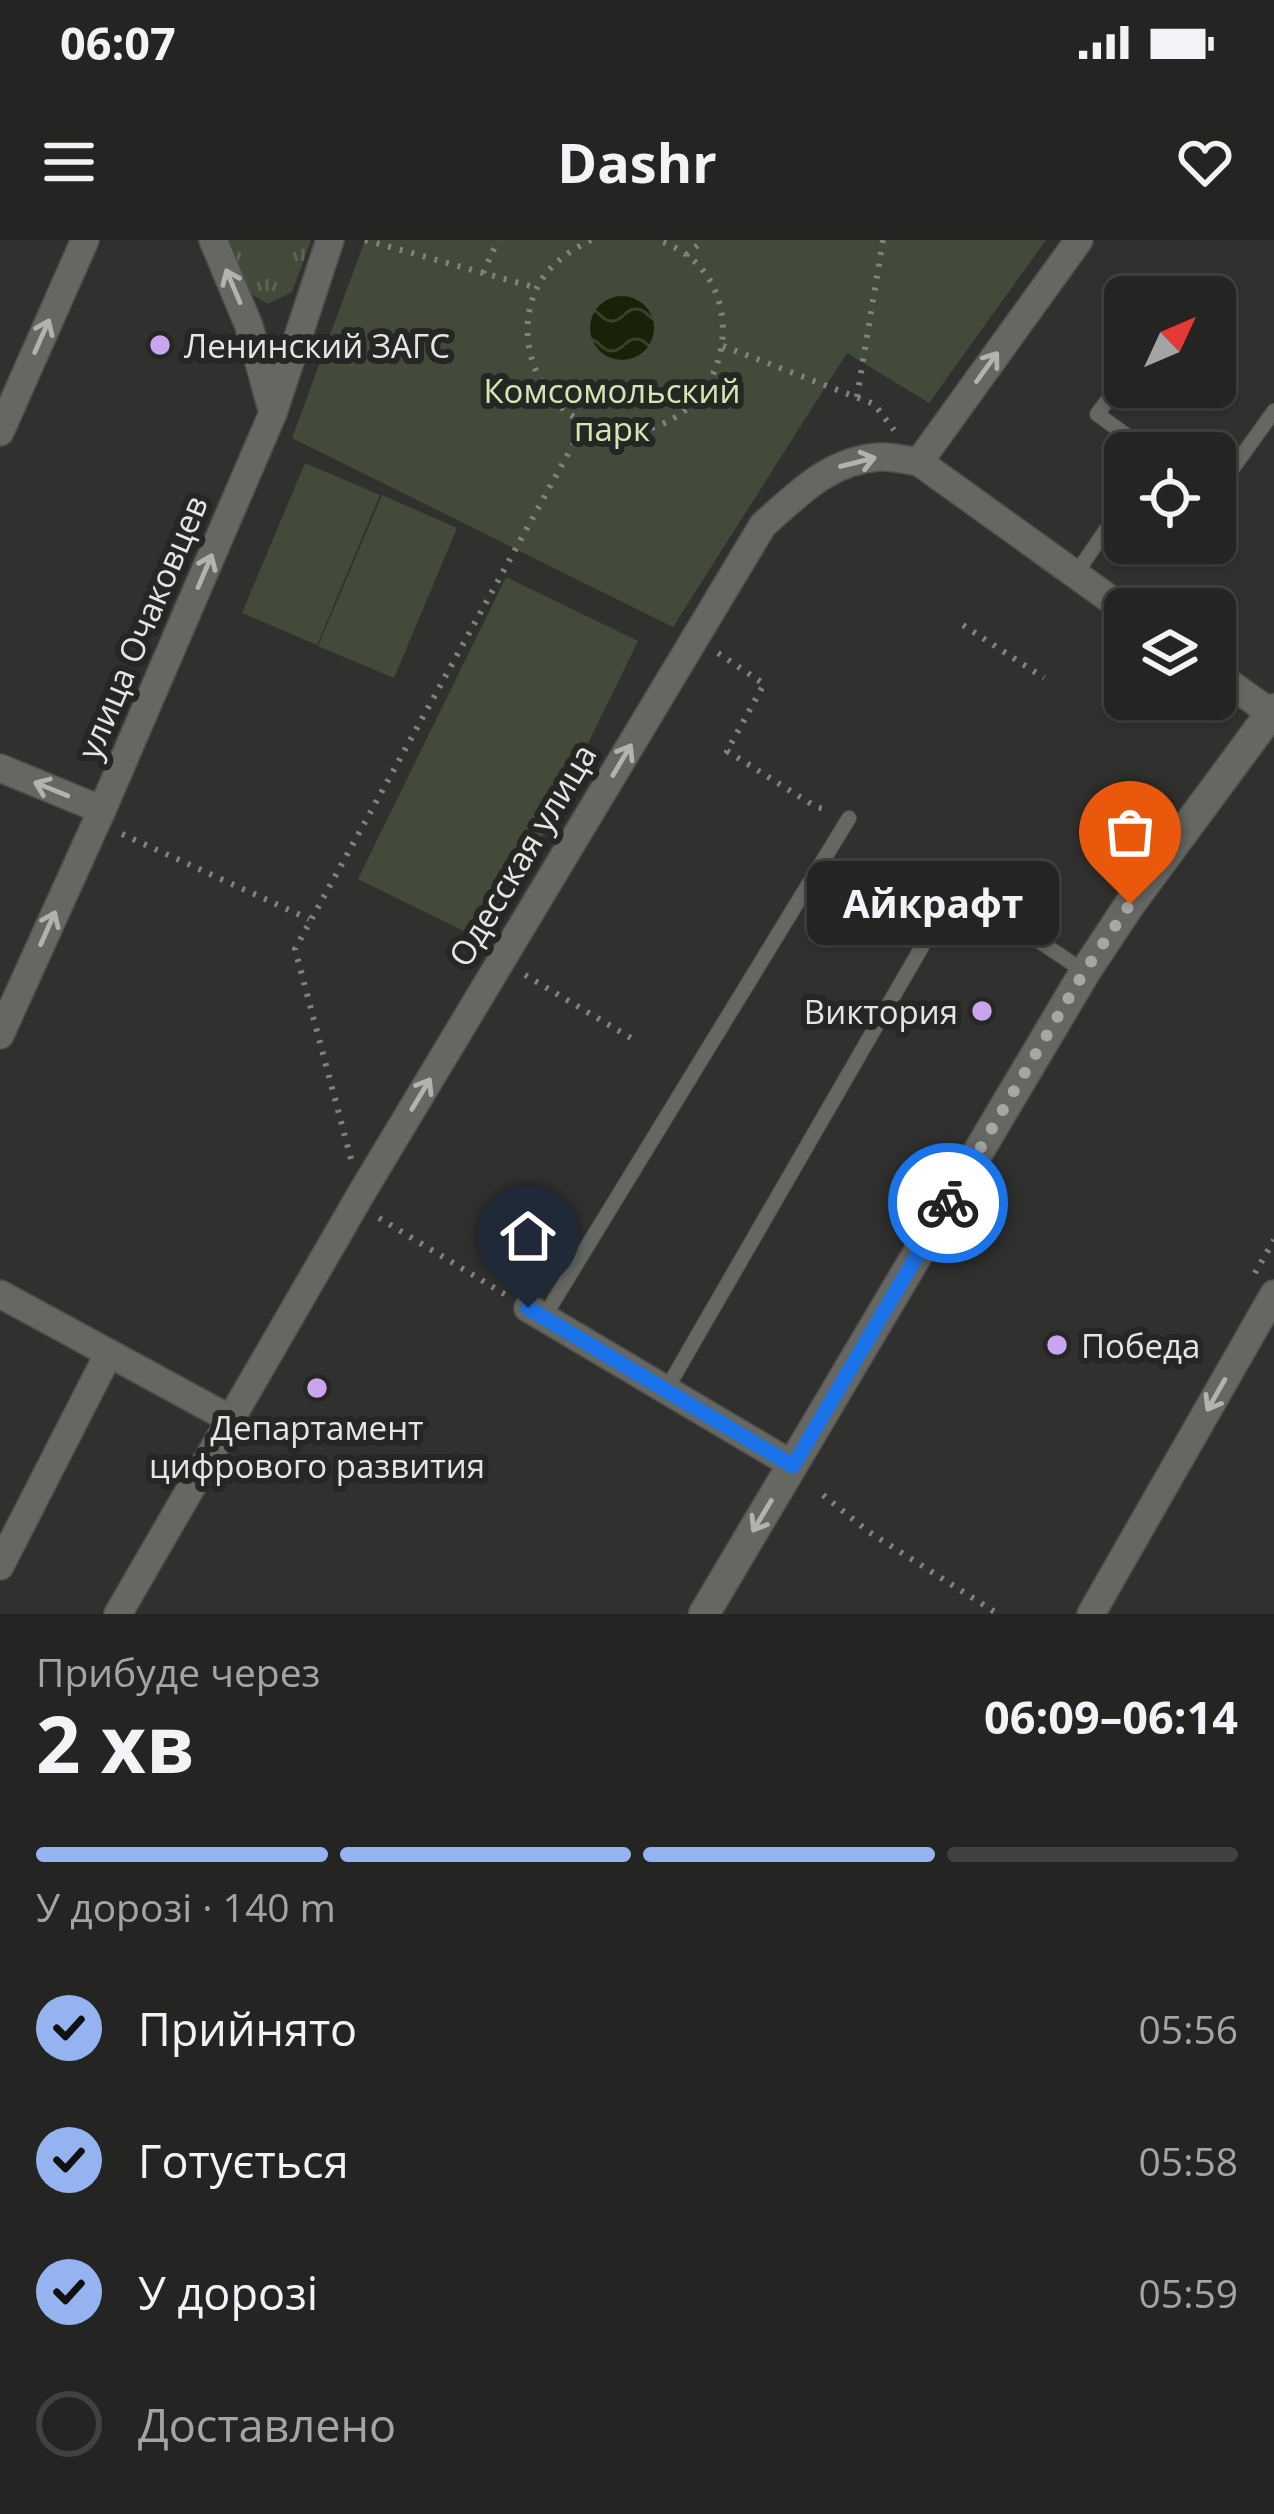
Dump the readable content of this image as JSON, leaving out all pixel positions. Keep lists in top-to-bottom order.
{
  "streets": {
    "street": ["улица Очаковцев", "Одесская улица"]
  },
  "one_way": ["улица Очаковцев", "Одесская улица"],
  "parks": ["Комсомольский парк"],
  "places": [
    "Ленинский ЗАГС",
    "Айкрафт",
    "Виктория",
    "Победа",
    "Департамент цифрового развития"
  ],
  "north": "top right",
  "page": {
    "status": "06:07",
    "header": "Dashr",
    "bubble": "Айкрафт",
    "heading": ["2 хв", "Прибуде через", "06:09–06:14"],
    "bar": "У дорозі · 140 m",
    "list": [
      ["Прийнято", "05:56"],
      ["Готується", "05:58"],
      ["У дорозі", "05:59"],
      "Доставлено"
    ]
  }
}
